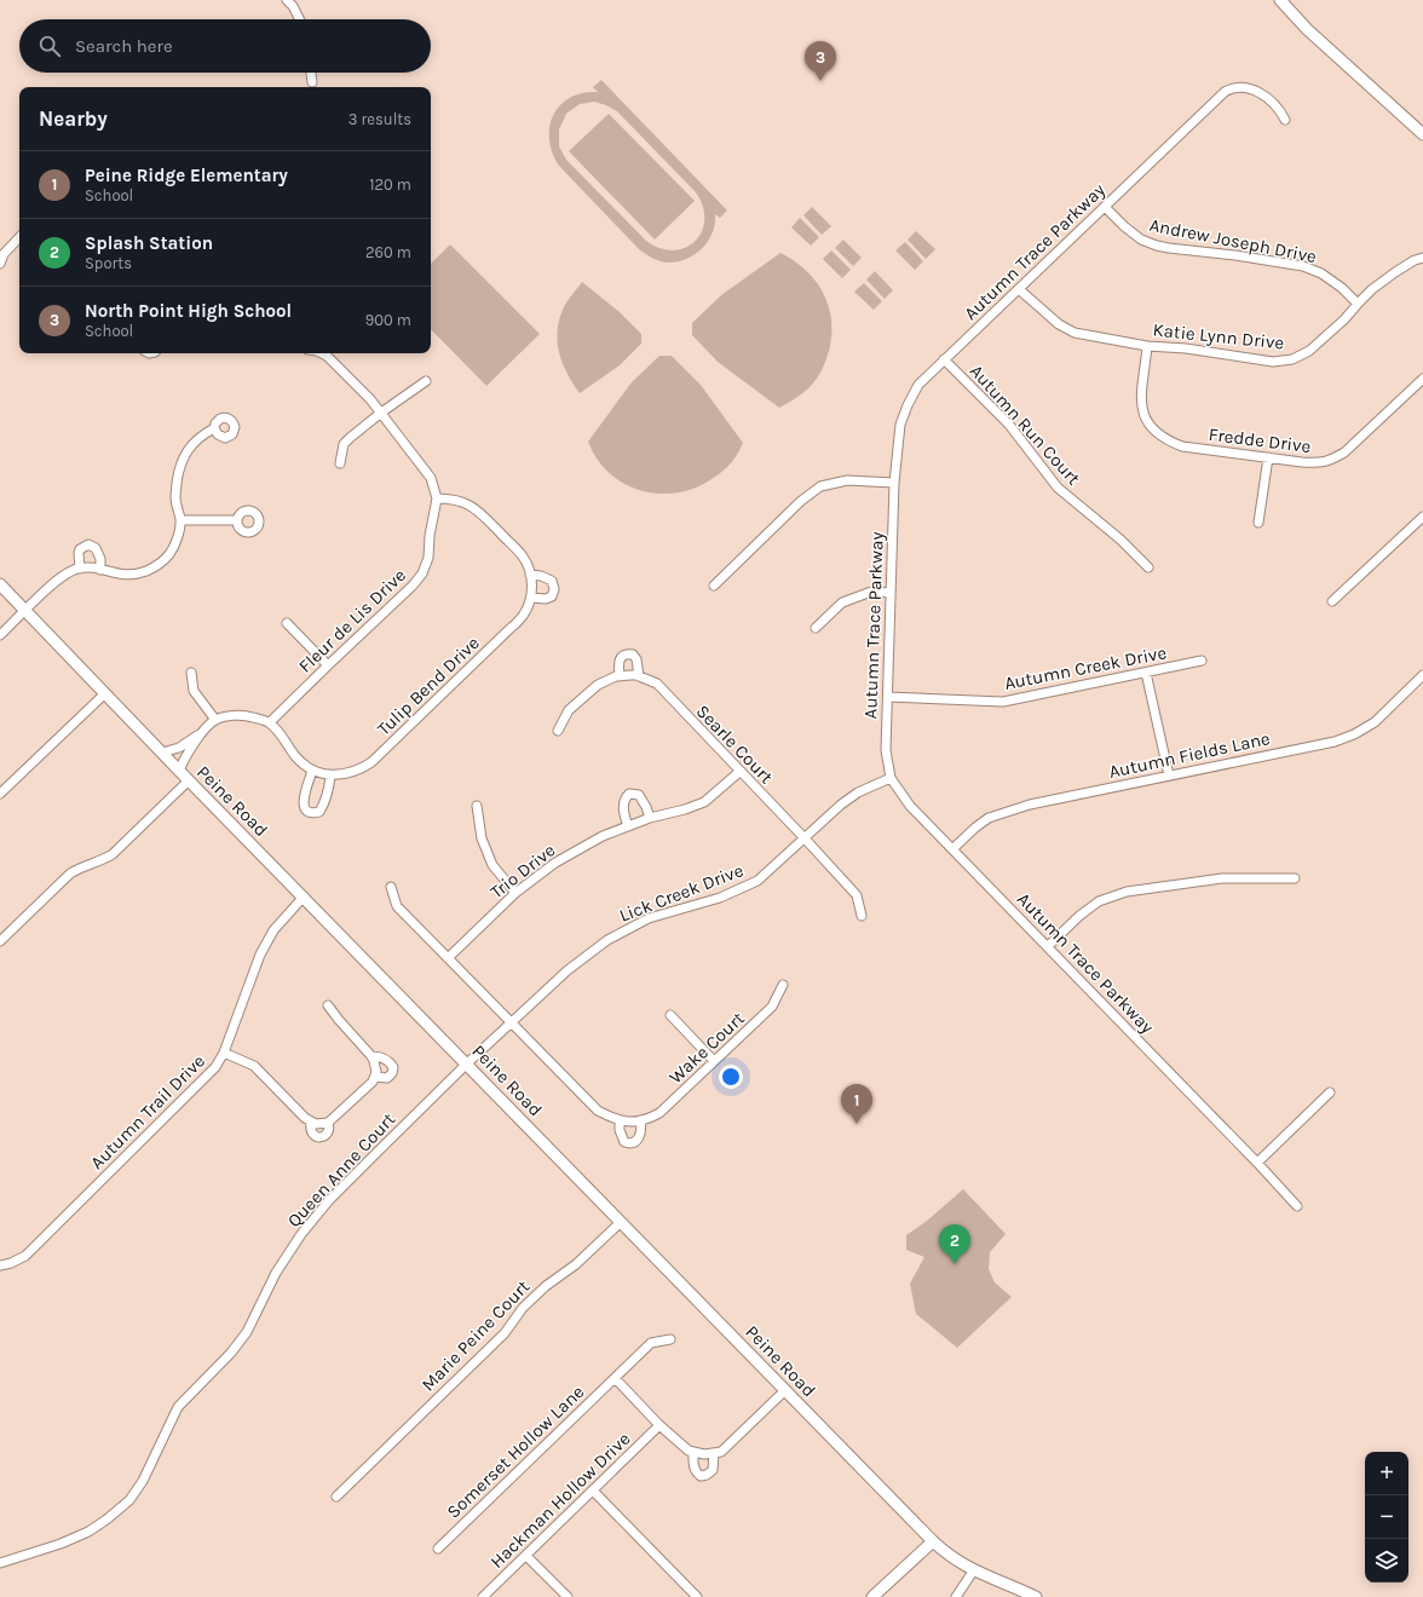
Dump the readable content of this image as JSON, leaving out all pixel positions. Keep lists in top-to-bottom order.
{
  "streets": {
    "street": [
      "Andrew Joseph Drive",
      "Autumn Trace Parkway",
      "Katie Lynn Drive",
      "Autumn Run Court",
      "Fredde Drive",
      "Fleur de Lis Drive",
      "Autumn Creek Drive",
      "Tulip Bend Drive",
      "Searle Court",
      "Autumn Fields Lane",
      "Peine Road",
      "Trio Drive",
      "Lick Creek Drive",
      "Wake Court",
      "Autumn Trail Drive",
      "Queen Anne Court",
      "Marie Peine Court",
      "Somerset Hollow Lane",
      "Hackman Hollow Drive"
    ]
  },
  "crossings": [
    ["Andrew Joseph Drive", "Autumn Trace Parkway"],
    ["Andrew Joseph Drive", "Katie Lynn Drive"],
    ["Autumn Trace Parkway", "Katie Lynn Drive"],
    ["Autumn Trace Parkway", "Autumn Run Court"],
    ["Autumn Trace Parkway", "Autumn Creek Drive"],
    ["Autumn Trace Parkway", "Autumn Fields Lane"],
    ["Autumn Trace Parkway", "Lick Creek Drive"],
    ["Katie Lynn Drive", "Fredde Drive"],
    ["Fleur de Lis Drive", "Tulip Bend Drive"],
    ["Searle Court", "Trio Drive"],
    ["Searle Court", "Lick Creek Drive"],
    ["Peine Road", "Lick Creek Drive"],
    ["Peine Road", "Autumn Trail Drive"],
    ["Peine Road", "Queen Anne Court"],
    ["Peine Road", "Marie Peine Court"],
    ["Trio Drive", "Wake Court"],
    ["Lick Creek Drive", "Wake Court"],
    ["Lick Creek Drive", "Queen Anne Court"]
  ],
  "page": {
    "search": "Search here",
    "pins": ["3", "1", "2"],
    "heading": ["Nearby", "3 results"],
    "list": [
      {
        "mark": "1",
        "name": "Peine Ridge Elementary",
        "note": "School",
        "value": "120 m"
      },
      {
        "mark": "2",
        "name": "Splash Station",
        "note": "Sports",
        "value": "260 m"
      },
      {
        "mark": "3",
        "name": "North Point High School",
        "note": "School",
        "value": "900 m"
      }
    ],
    "map_buttons": ["+", "−"]
  }
}
